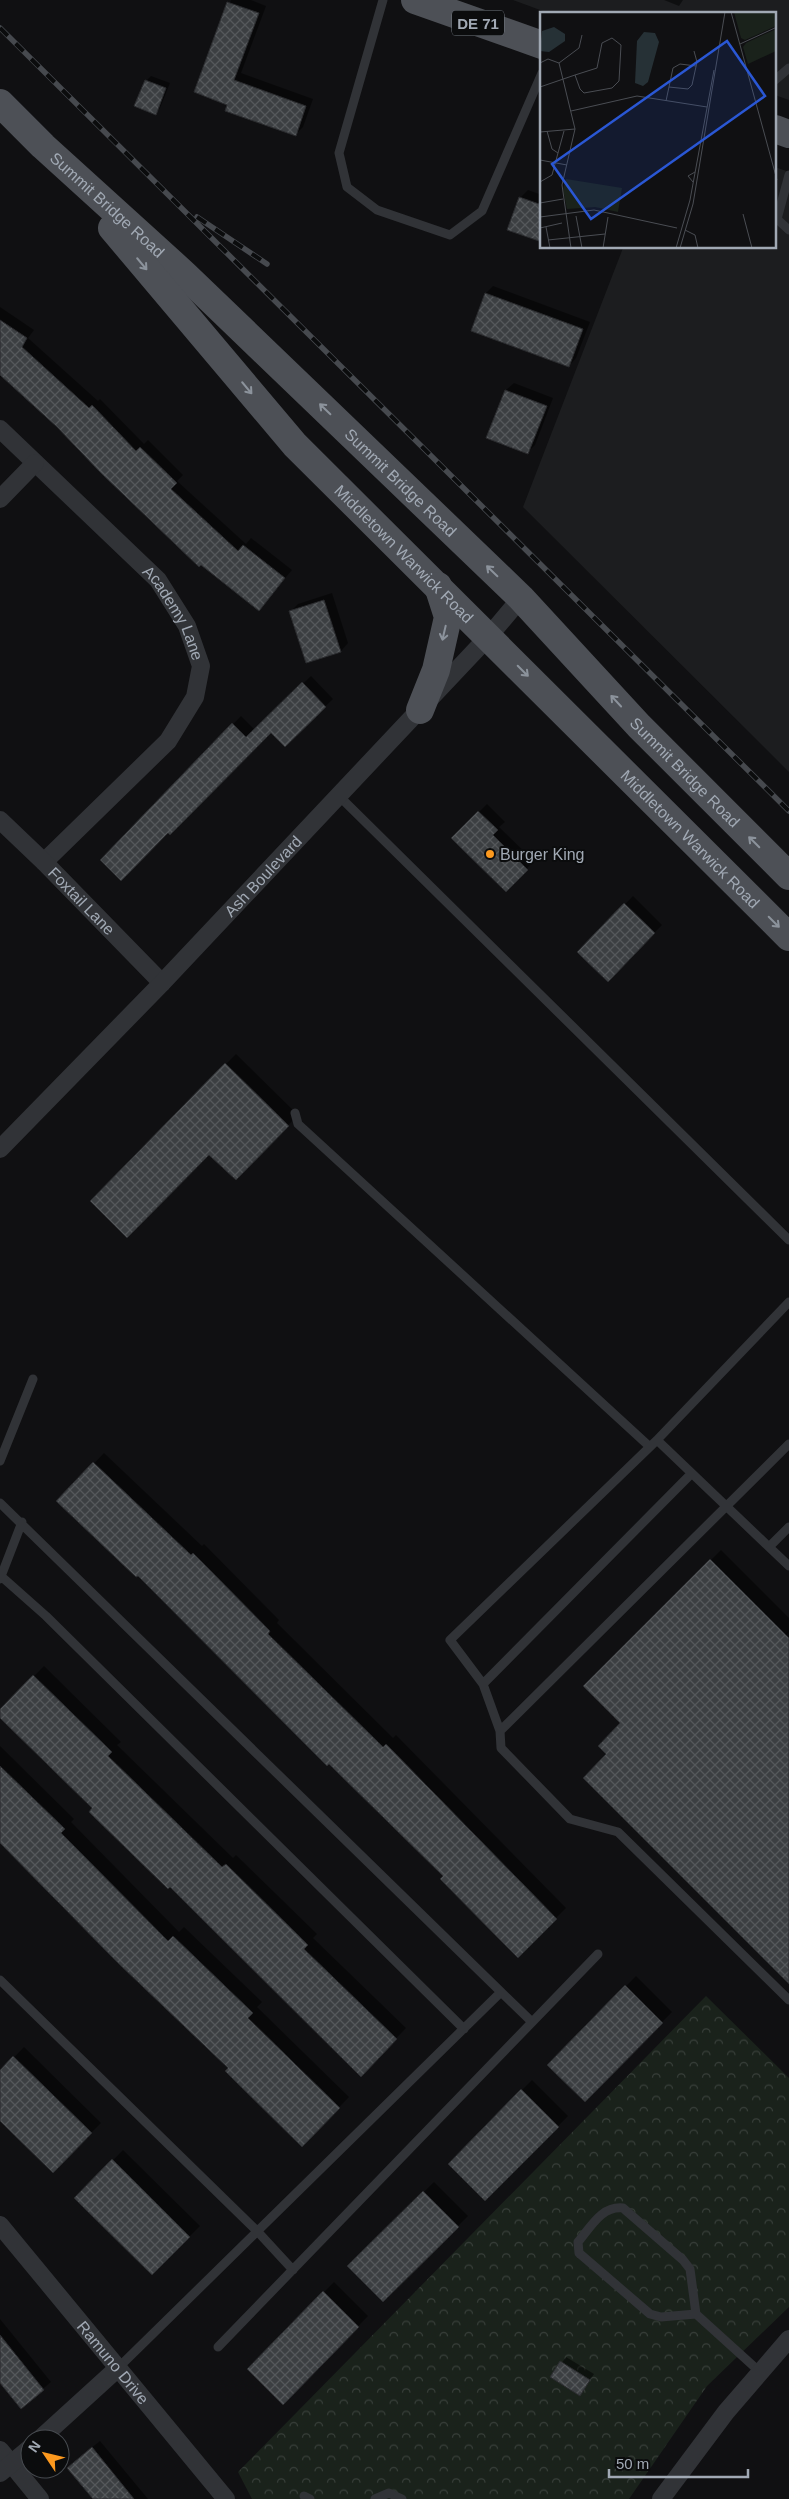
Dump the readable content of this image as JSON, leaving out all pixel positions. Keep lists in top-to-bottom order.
{
  "streets": {
    "main road": ["DE 71", "Summit Bridge Road", "Middletown Warwick Road"],
    "street": [
      "Academy Lane",
      "Ash Boulevard",
      "Foxtail Lane",
      "Ramuno Drive"
    ]
  },
  "crossings": [
    ["Summit Bridge Road", "Middletown Warwick Road"],
    ["Summit Bridge Road", "Ash Boulevard"],
    ["Middletown Warwick Road", "Ash Boulevard"],
    ["Academy Lane", "Foxtail Lane"],
    ["Ash Boulevard", "Foxtail Lane"]
  ],
  "one_way": ["Summit Bridge Road", "Middletown Warwick Road"],
  "places": ["Burger King"],
  "scale_bar": "50 m",
  "north": "top left"
}
